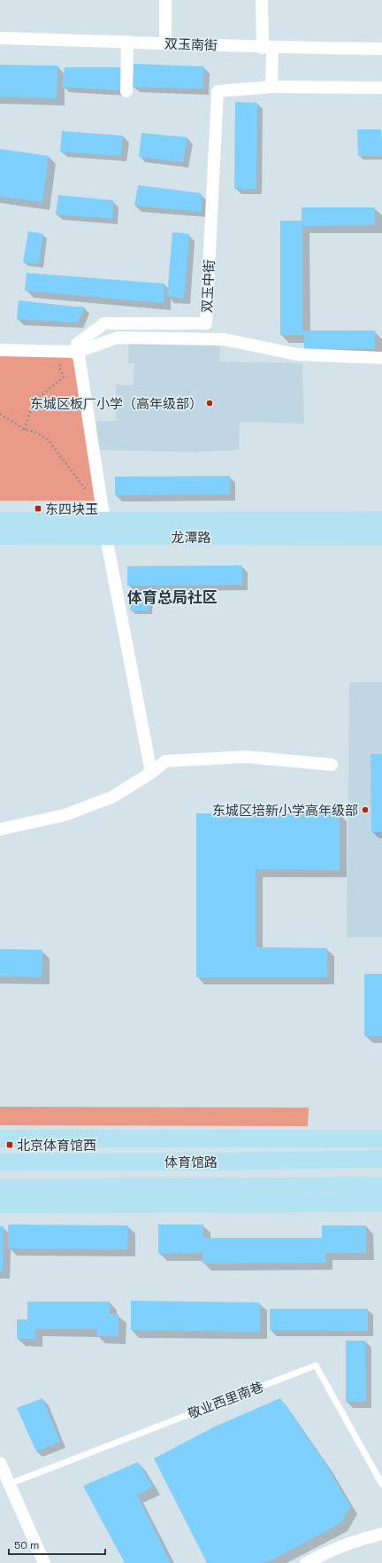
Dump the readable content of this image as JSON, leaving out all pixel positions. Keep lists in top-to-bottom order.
{
  "streets": {
    "street": [
      "双玉南街",
      "双玉中街",
      "龙潭路",
      "体育馆路"
    ],
    "lane": ["敬业西里南巷"]
  },
  "districts": ["体育总局社区"],
  "places": {
    "other": ["东城区板厂小学（高年级部）", "东城区培新小学高年级部"],
    "transit": ["东四块玉", "北京体育馆西"]
  },
  "scale_bar": "50 m"
}
